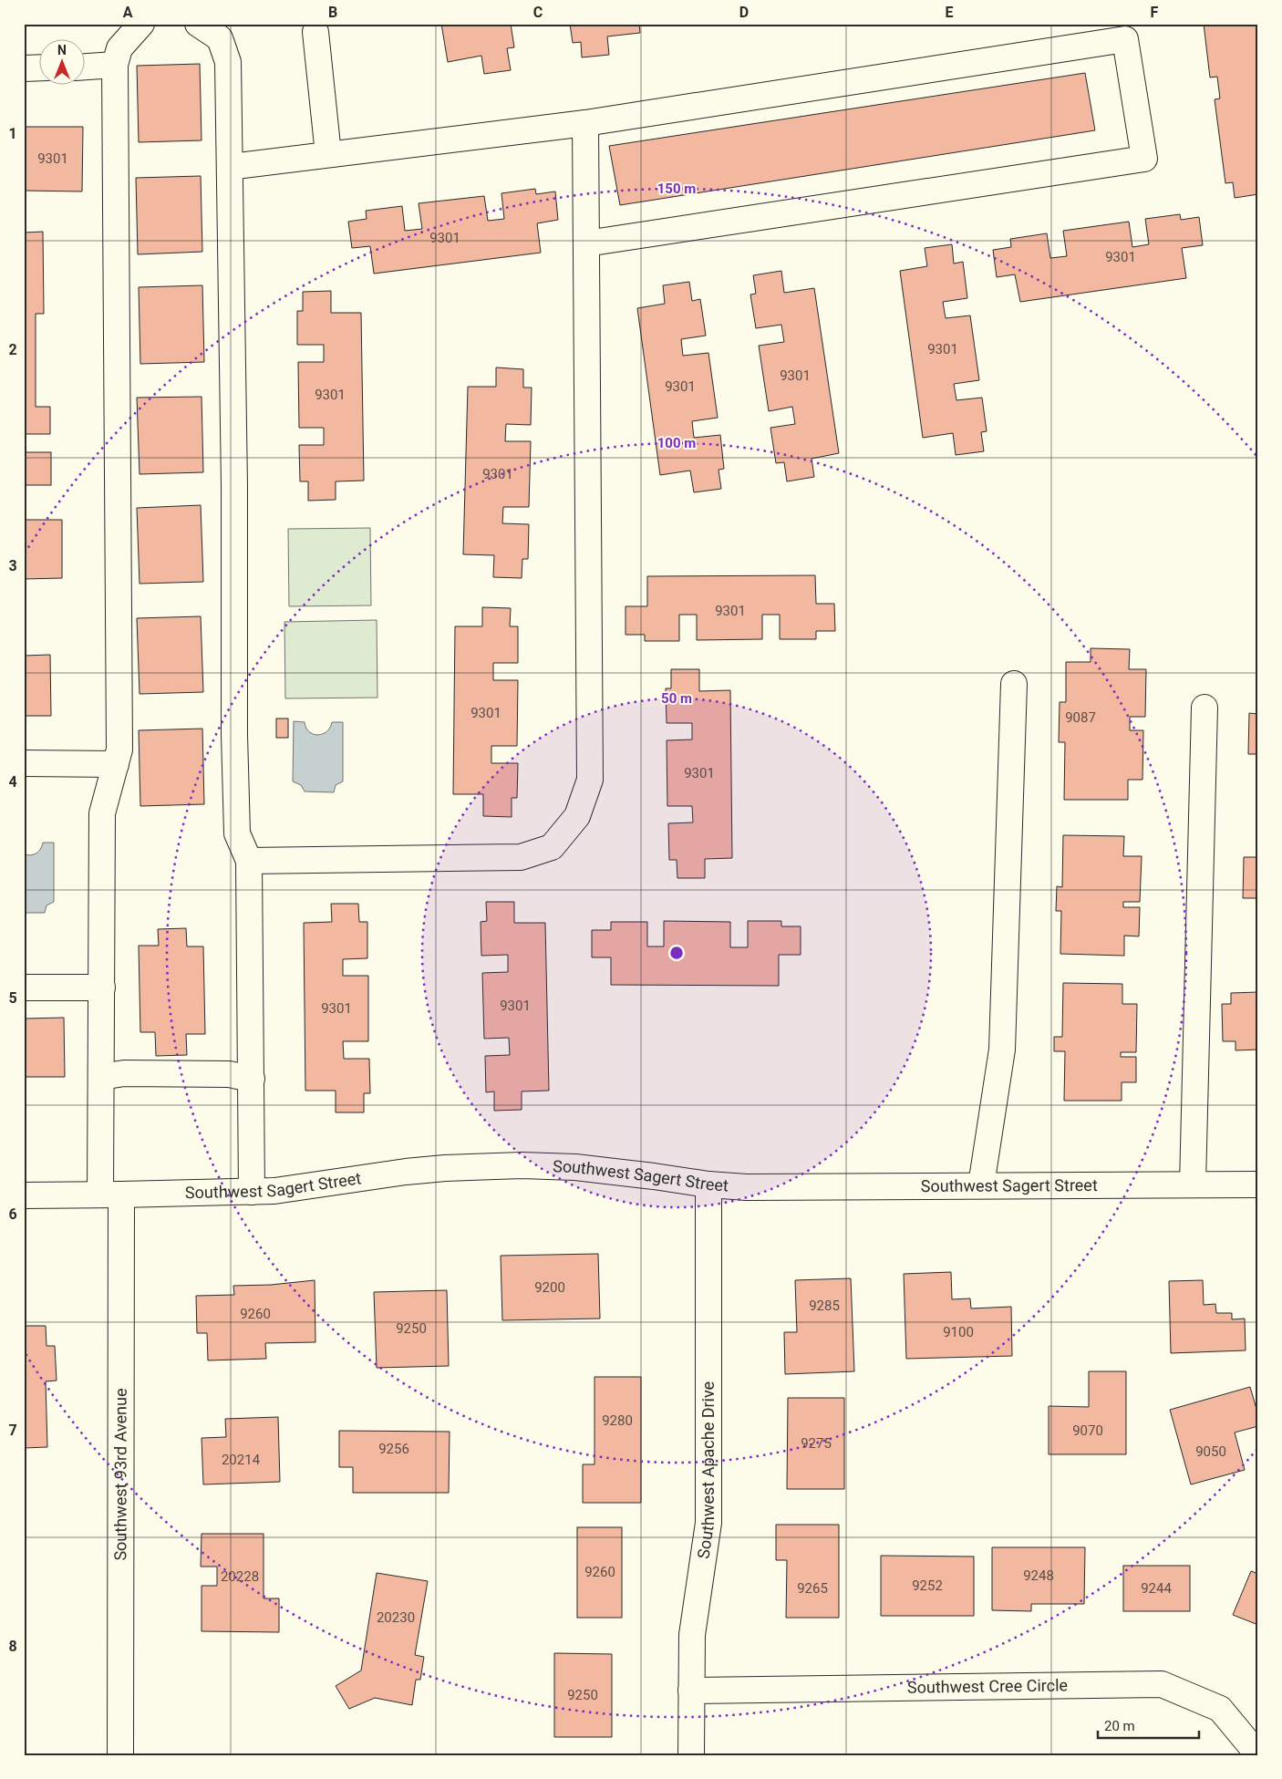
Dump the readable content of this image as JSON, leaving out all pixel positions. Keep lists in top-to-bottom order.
{
  "streets": {
    "street": [
      "Southwest Sagert Street",
      "Southwest Apache Drive",
      "Southwest 93rd Avenue",
      "Southwest Cree Circle"
    ]
  },
  "crossings": [
    ["Southwest Sagert Street", "Southwest Apache Drive"],
    ["Southwest Sagert Street", "Southwest 93rd Avenue"],
    ["Southwest Apache Drive", "Southwest Cree Circle"]
  ],
  "house_numbers": [
    "9301",
    "9301",
    "9301",
    "9301",
    "9301",
    "9301",
    "9301",
    "9301",
    "9301",
    "9301",
    "9087",
    "9301",
    "9301",
    "9301",
    "9200",
    "9285",
    "9260",
    "9250",
    "9100",
    "9280",
    "9070",
    "9275",
    "9256",
    "9050",
    "20214",
    "9260",
    "9248",
    "20228",
    "9252",
    "9265",
    "9244",
    "20230",
    "9250"
  ],
  "scale_bar": "20 m",
  "north": "top",
  "grid": {
    "columns": [
      "A",
      "B",
      "C",
      "D",
      "E",
      "F"
    ],
    "rows": [
      "1",
      "2",
      "3",
      "4",
      "5",
      "6",
      "7",
      "8"
    ]
  },
  "rings": ["150 m", "100 m", "50 m"]
}
